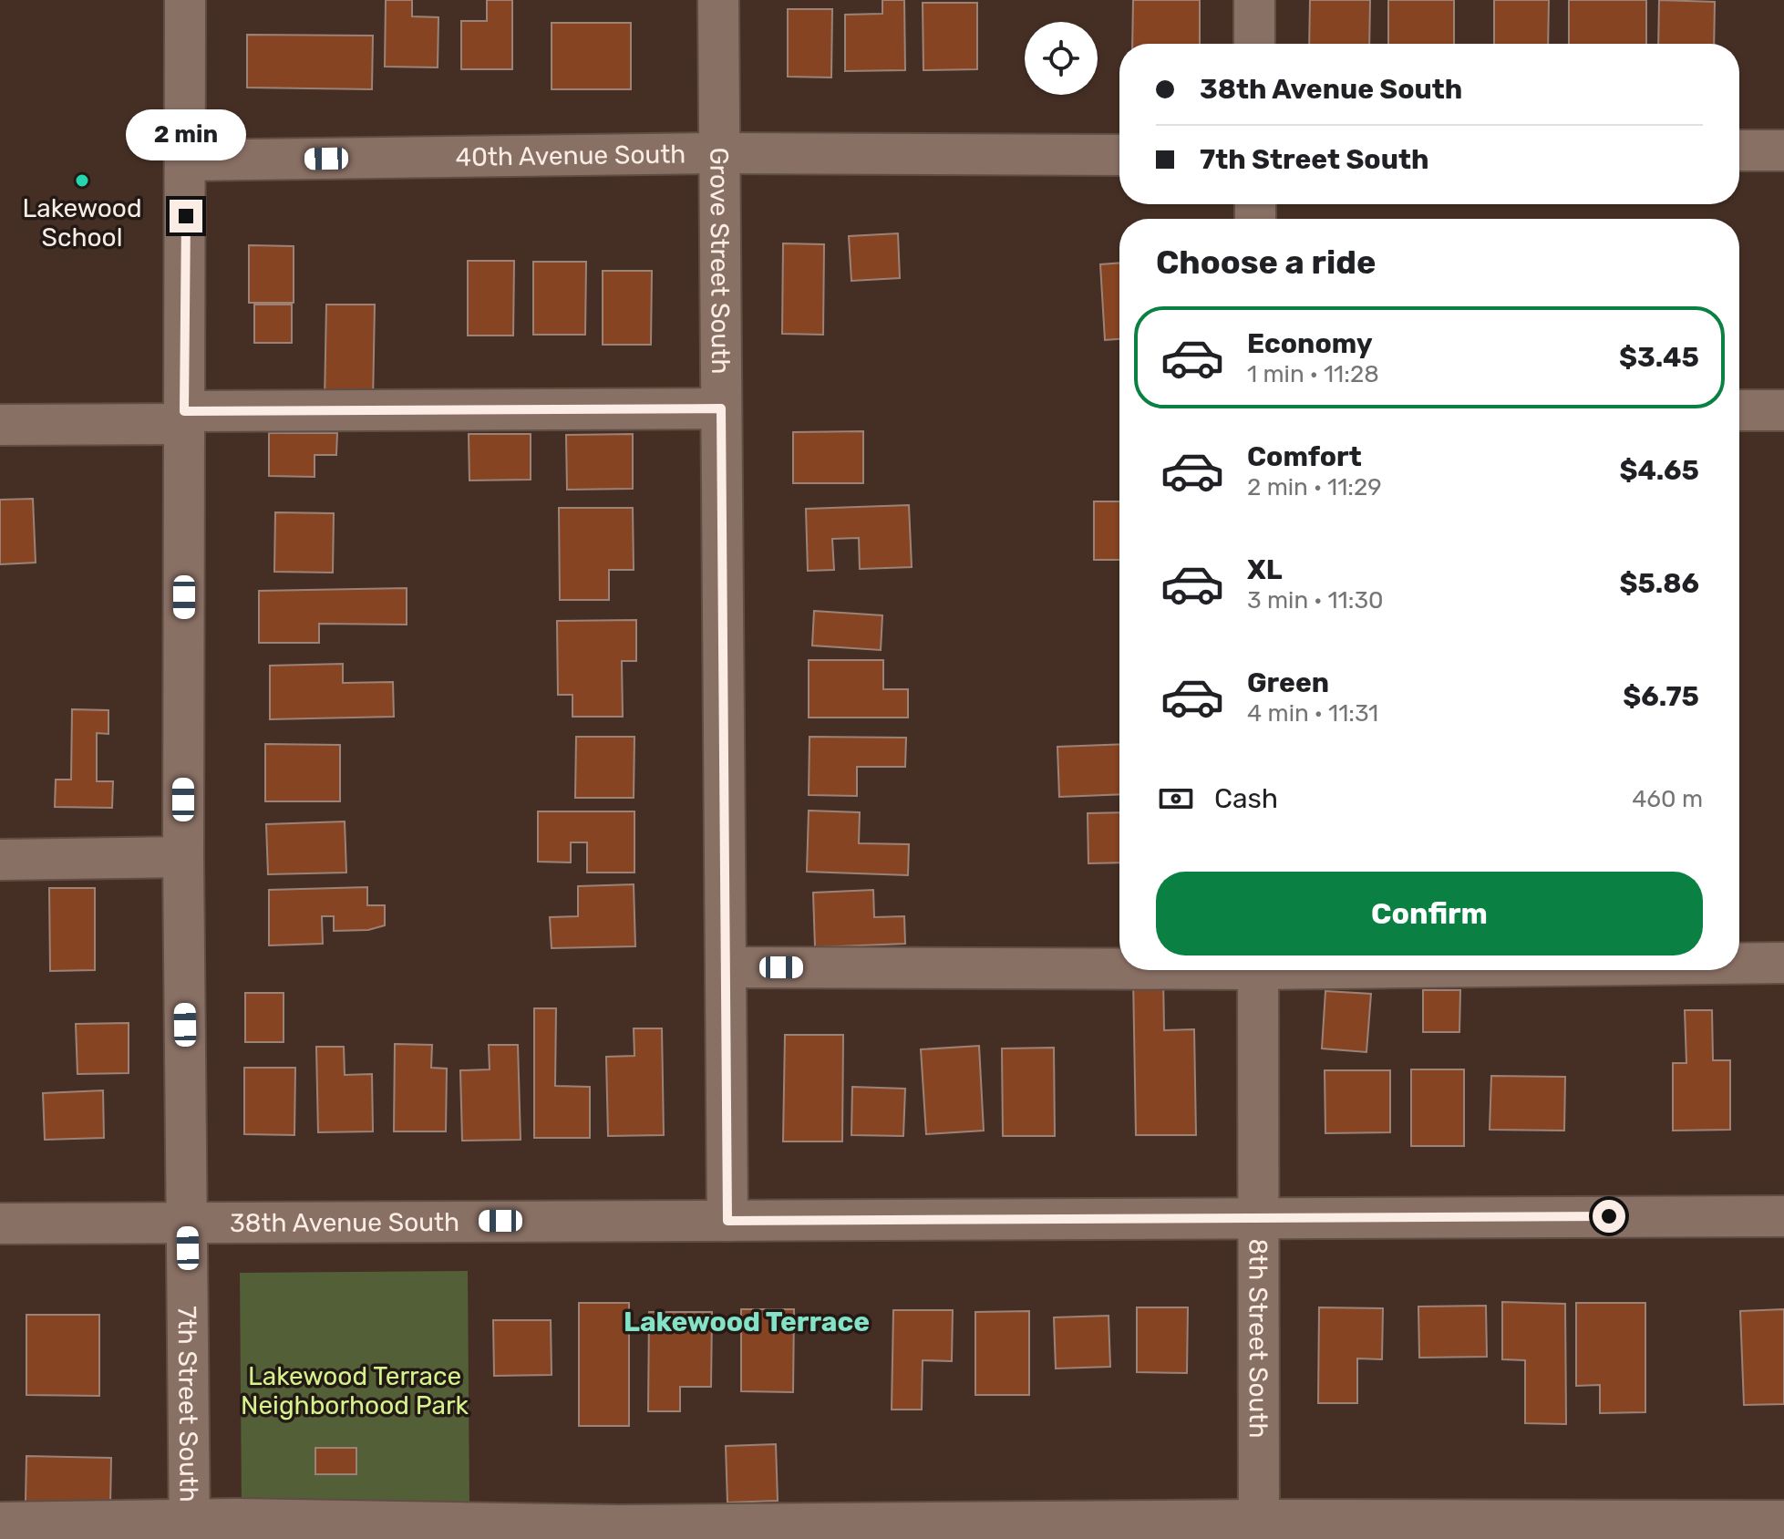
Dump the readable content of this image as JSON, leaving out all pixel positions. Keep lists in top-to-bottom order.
{
  "streets": {
    "street": [
      "40th Avenue South",
      "Grove Street South",
      "38th Avenue South",
      "8th Street South",
      "7th Street South"
    ]
  },
  "crossings": [
    ["40th Avenue South", "Grove Street South"],
    ["40th Avenue South", "7th Street South"],
    ["Grove Street South", "38th Avenue South"],
    ["38th Avenue South", "8th Street South"],
    ["38th Avenue South", "7th Street South"]
  ],
  "districts": ["Lakewood Terrace"],
  "parks": ["Lakewood Terrace Neighborhood Park"],
  "places": ["Lakewood School"],
  "page": {
    "banner": ["38th Avenue South", "7th Street South"],
    "bubble": "2 min",
    "heading": "Choose a ride",
    "list": [
      {
        "name": "Economy",
        "note": "1 min · 11:28",
        "value": "$3.45"
      },
      {
        "name": "Comfort",
        "note": "2 min · 11:29",
        "value": "$4.65"
      },
      {
        "name": "XL",
        "note": "3 min · 11:30",
        "value": "$5.86"
      },
      {
        "name": "Green",
        "note": "4 min · 11:31",
        "value": "$6.75"
      }
    ],
    "pay": ["Cash", "460 m"],
    "buttons": "Confirm"
  }
}
